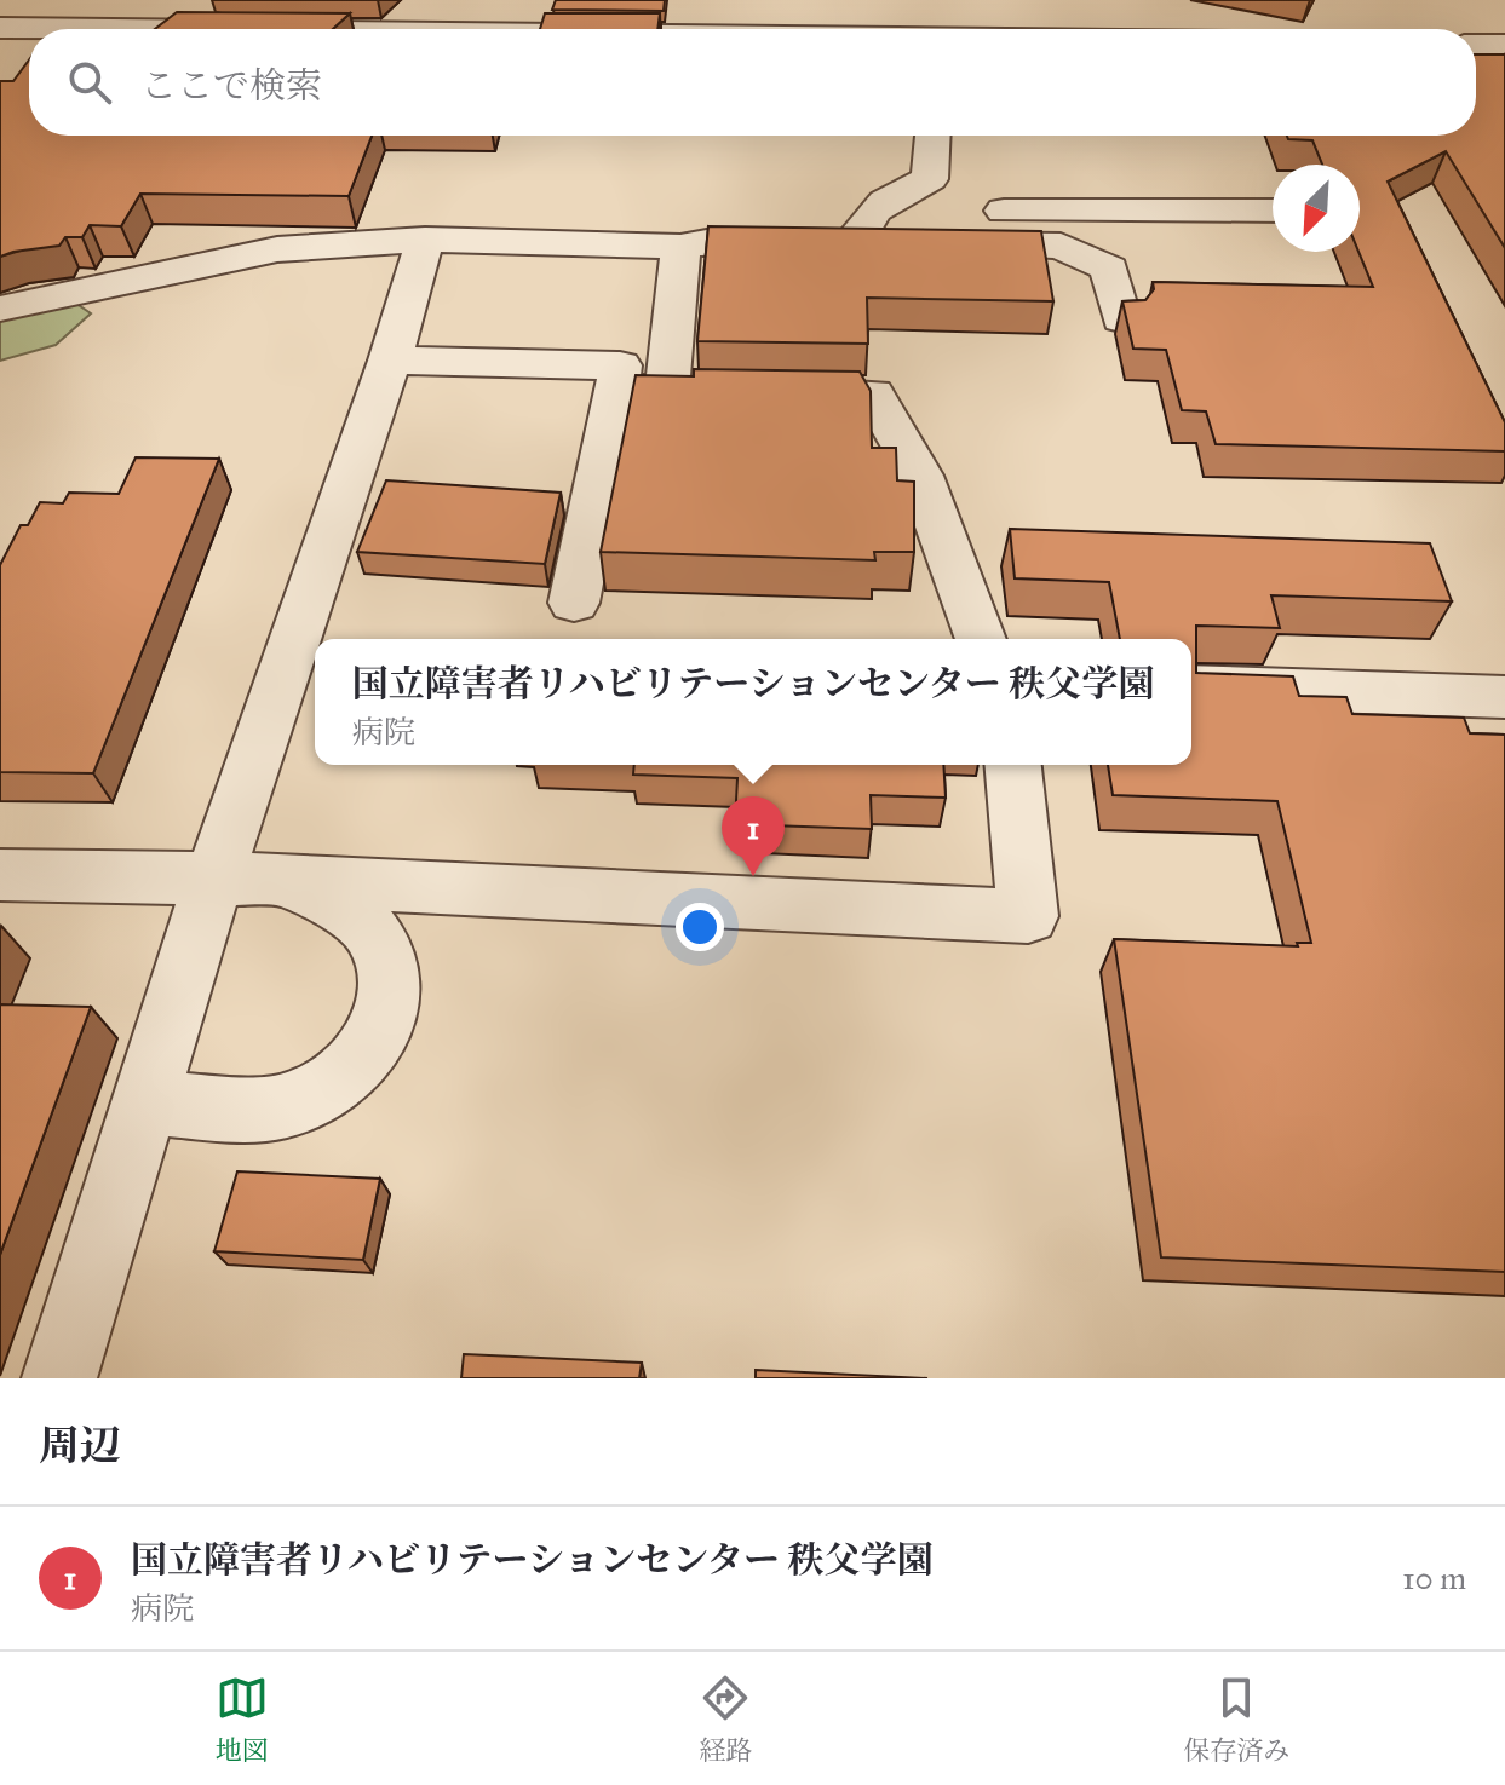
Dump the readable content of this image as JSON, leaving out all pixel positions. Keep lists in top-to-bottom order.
{
  "north": "bottom left",
  "page": {
    "search": "ここで検索",
    "popup": ["国立障害者リハビリテーションセンター 秩父学園", "病院"],
    "pins": "1",
    "heading": "周辺",
    "list": [
      {
        "mark": "1",
        "name": "国立障害者リハビリテーションセンター 秩父学園",
        "note": "病院",
        "value": "10 m"
      }
    ],
    "nav": ["地図", "経路", "保存済み"]
  }
}
